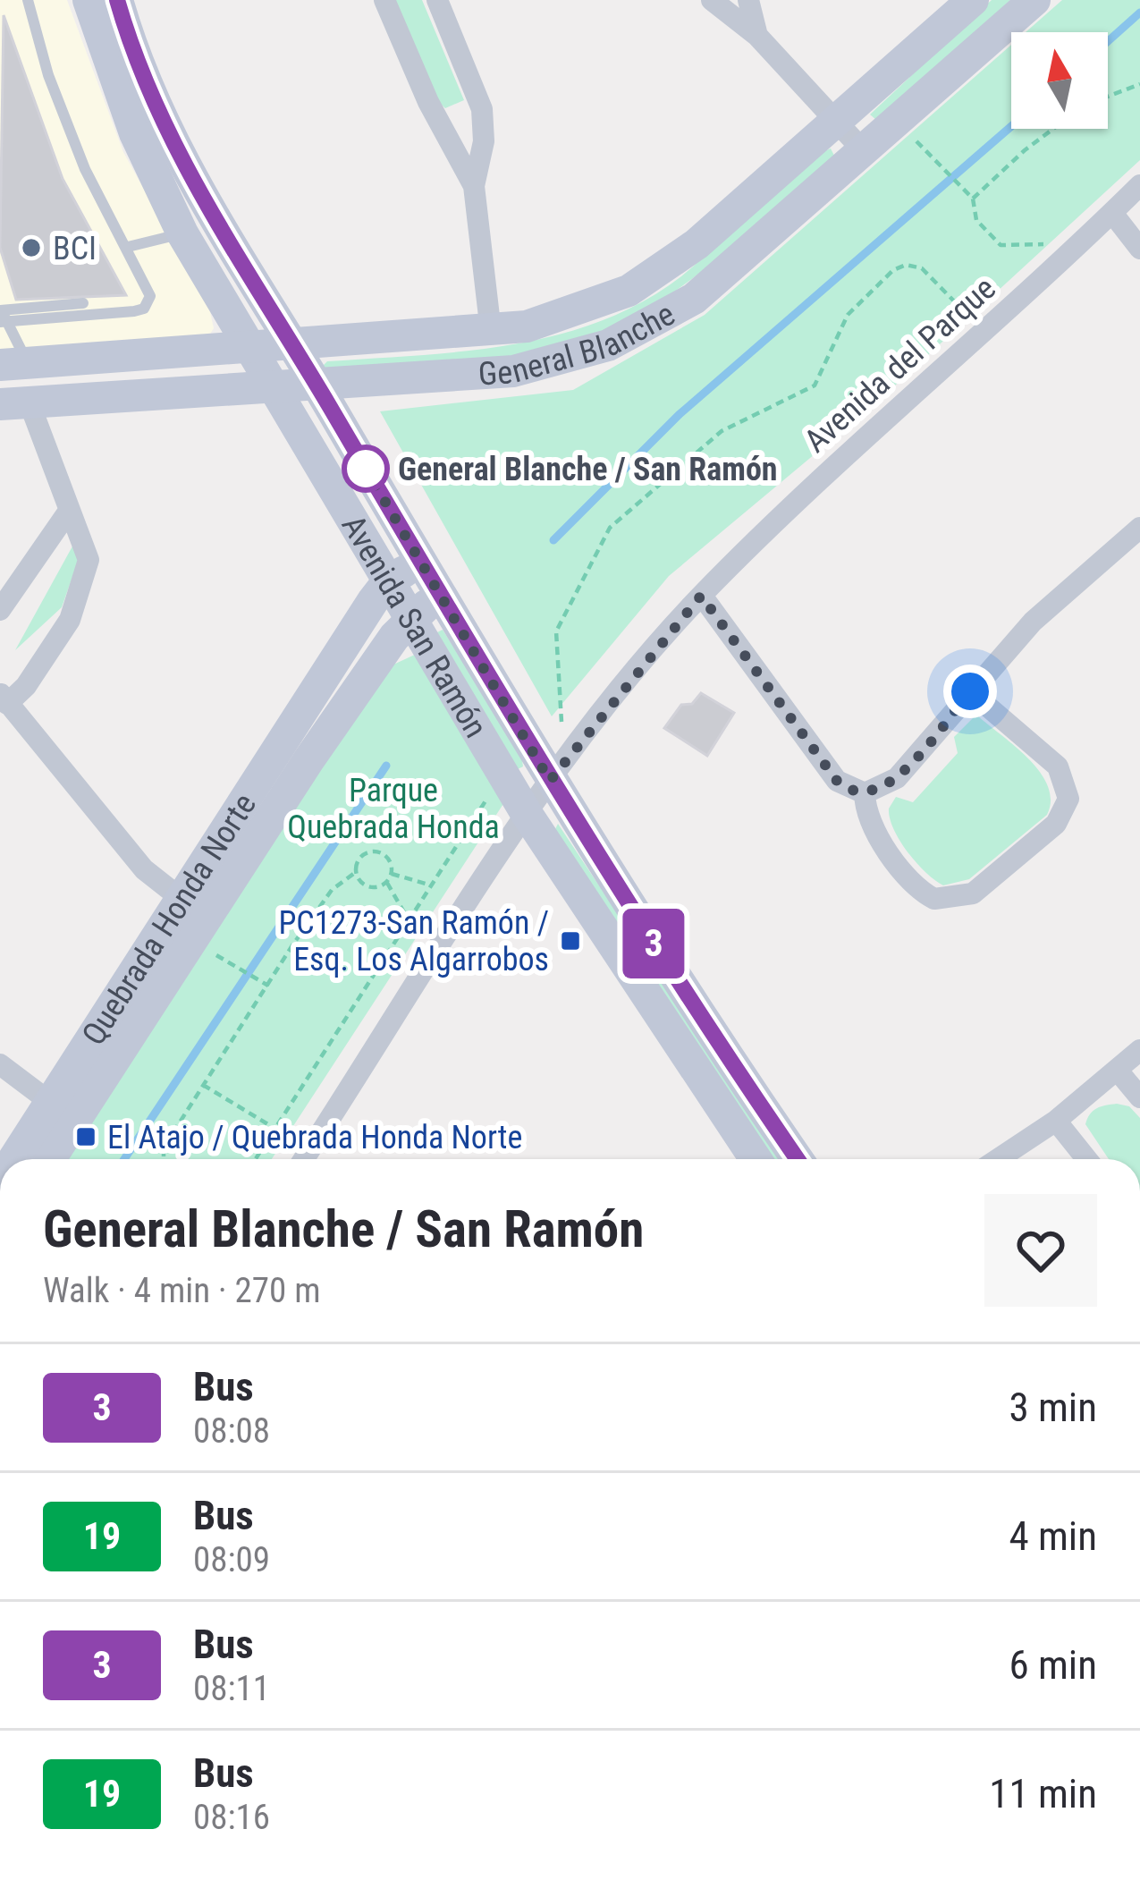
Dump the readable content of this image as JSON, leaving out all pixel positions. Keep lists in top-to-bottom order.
{
  "streets": {
    "street": [
      "General Blanche",
      "Avenida del Parque",
      "Avenida San Ramón",
      "Quebrada Honda Norte"
    ]
  },
  "crossings": [
    ["General Blanche", "Avenida San Ramón"],
    ["Avenida del Parque", "Avenida San Ramón"],
    ["Avenida San Ramón", "Quebrada Honda Norte"]
  ],
  "parks": ["Parque Quebrada Honda"],
  "places": {
    "other": ["BCI", "General Blanche / San Ramón"],
    "transit": ["PC1273-San Ramón / Esq. Los Algarrobos", "El Atajo / Quebrada Honda Norte"]
  },
  "lines": ["bus line 3"],
  "north": "top",
  "page": {
    "on_map": "3",
    "heading": ["General Blanche / San Ramón", "Walk · 4 min · 270 m"],
    "list": [
      {
        "mark": "3",
        "name": "Bus",
        "note": "08:08",
        "value": "3 min"
      },
      {
        "mark": "19",
        "name": "Bus",
        "note": "08:09",
        "value": "4 min"
      },
      {
        "mark": "3",
        "name": "Bus",
        "note": "08:11",
        "value": "6 min"
      },
      {
        "mark": "19",
        "name": "Bus",
        "note": "08:16",
        "value": "11 min"
      }
    ]
  }
}
